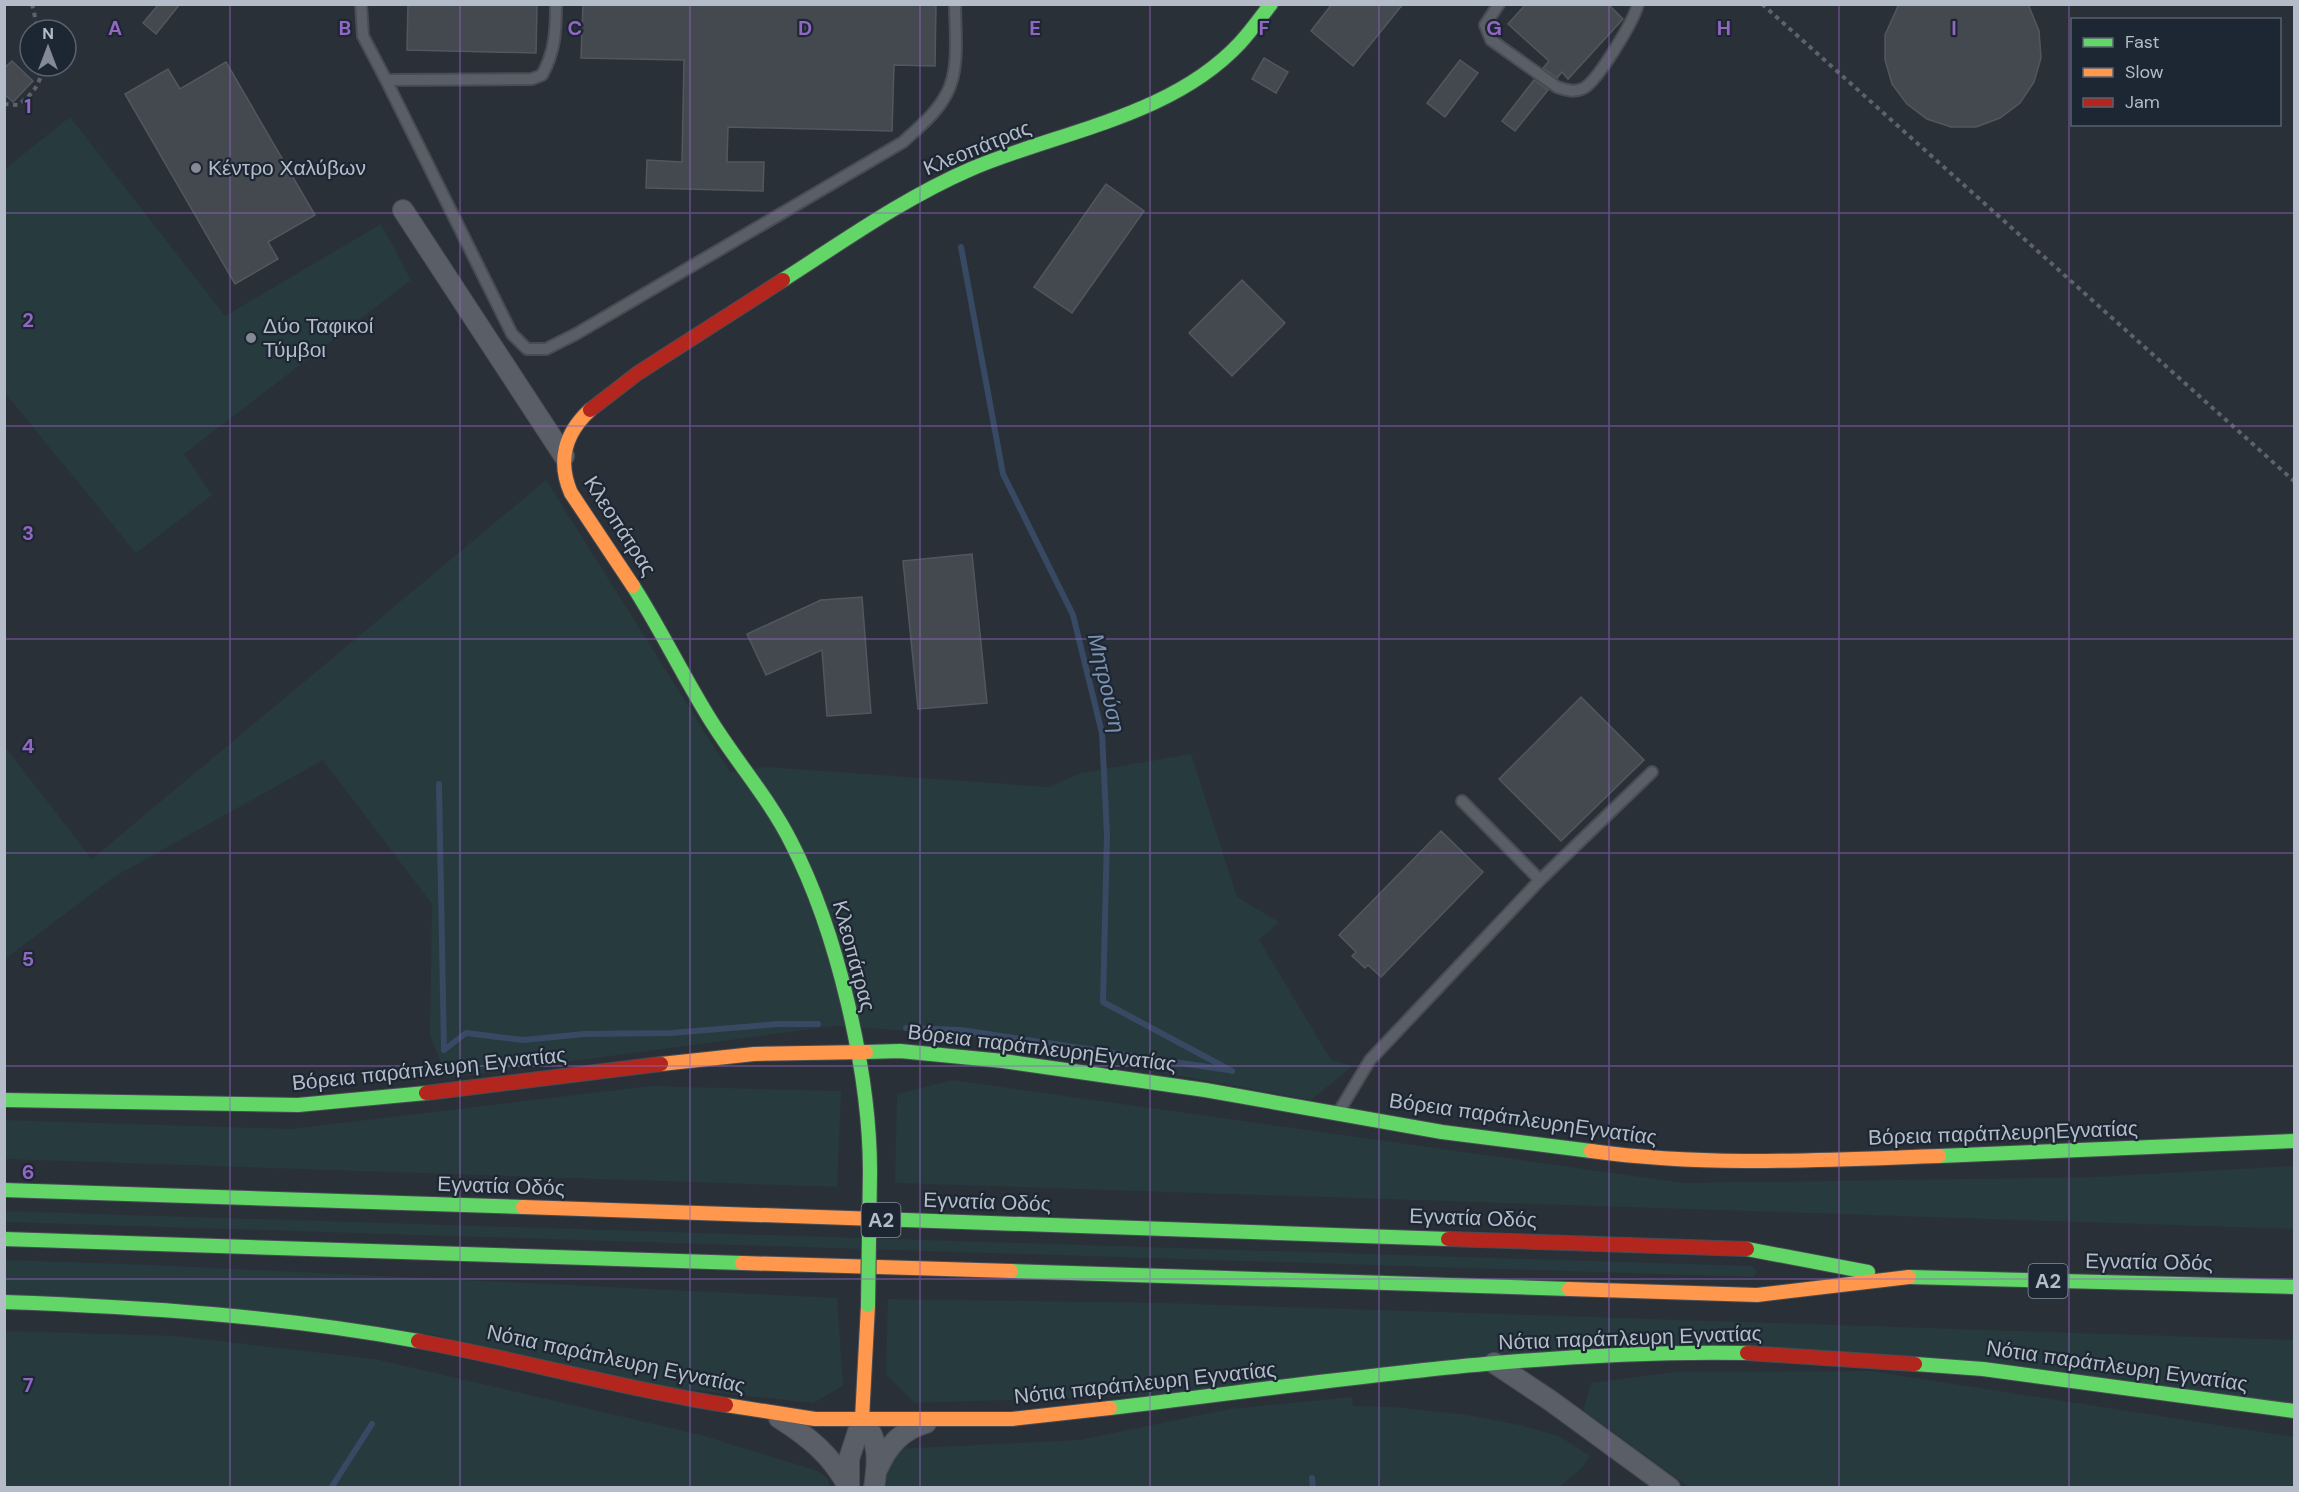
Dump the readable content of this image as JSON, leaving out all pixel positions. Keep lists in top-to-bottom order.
{
  "streets": {
    "main road": [
      "Κλεοπάτρας",
      "Βόρεια παράπλευρηΕγνατίας",
      "Βόρεια παράπλευρη Εγνατίας",
      "Εγνατία Οδός",
      "Α2",
      "Νότια παράπλευρη Εγνατίας"
    ]
  },
  "crossings": [
    ["Κλεοπάτρας", "Βόρεια παράπλευρηΕγνατίας"],
    ["Κλεοπάτρας", "Βόρεια παράπλευρη Εγνατίας"],
    ["Κλεοπάτρας", "Νότια παράπλευρη Εγνατίας"],
    ["Βόρεια παράπλευρηΕγνατίας", "Βόρεια παράπλευρη Εγνατίας"]
  ],
  "water": ["Μητρούση"],
  "places": ["Κέντρο Χαλύβων", "Δύο Ταφικοί Τύμβοι"],
  "legend": ["Fast", "Slow", "Jam"],
  "north": "top",
  "grid": {
    "columns": [
      "A",
      "B",
      "C",
      "D",
      "E",
      "F",
      "G",
      "H",
      "I"
    ],
    "rows": [
      "1",
      "2",
      "3",
      "4",
      "5",
      "6",
      "7"
    ]
  }
}
